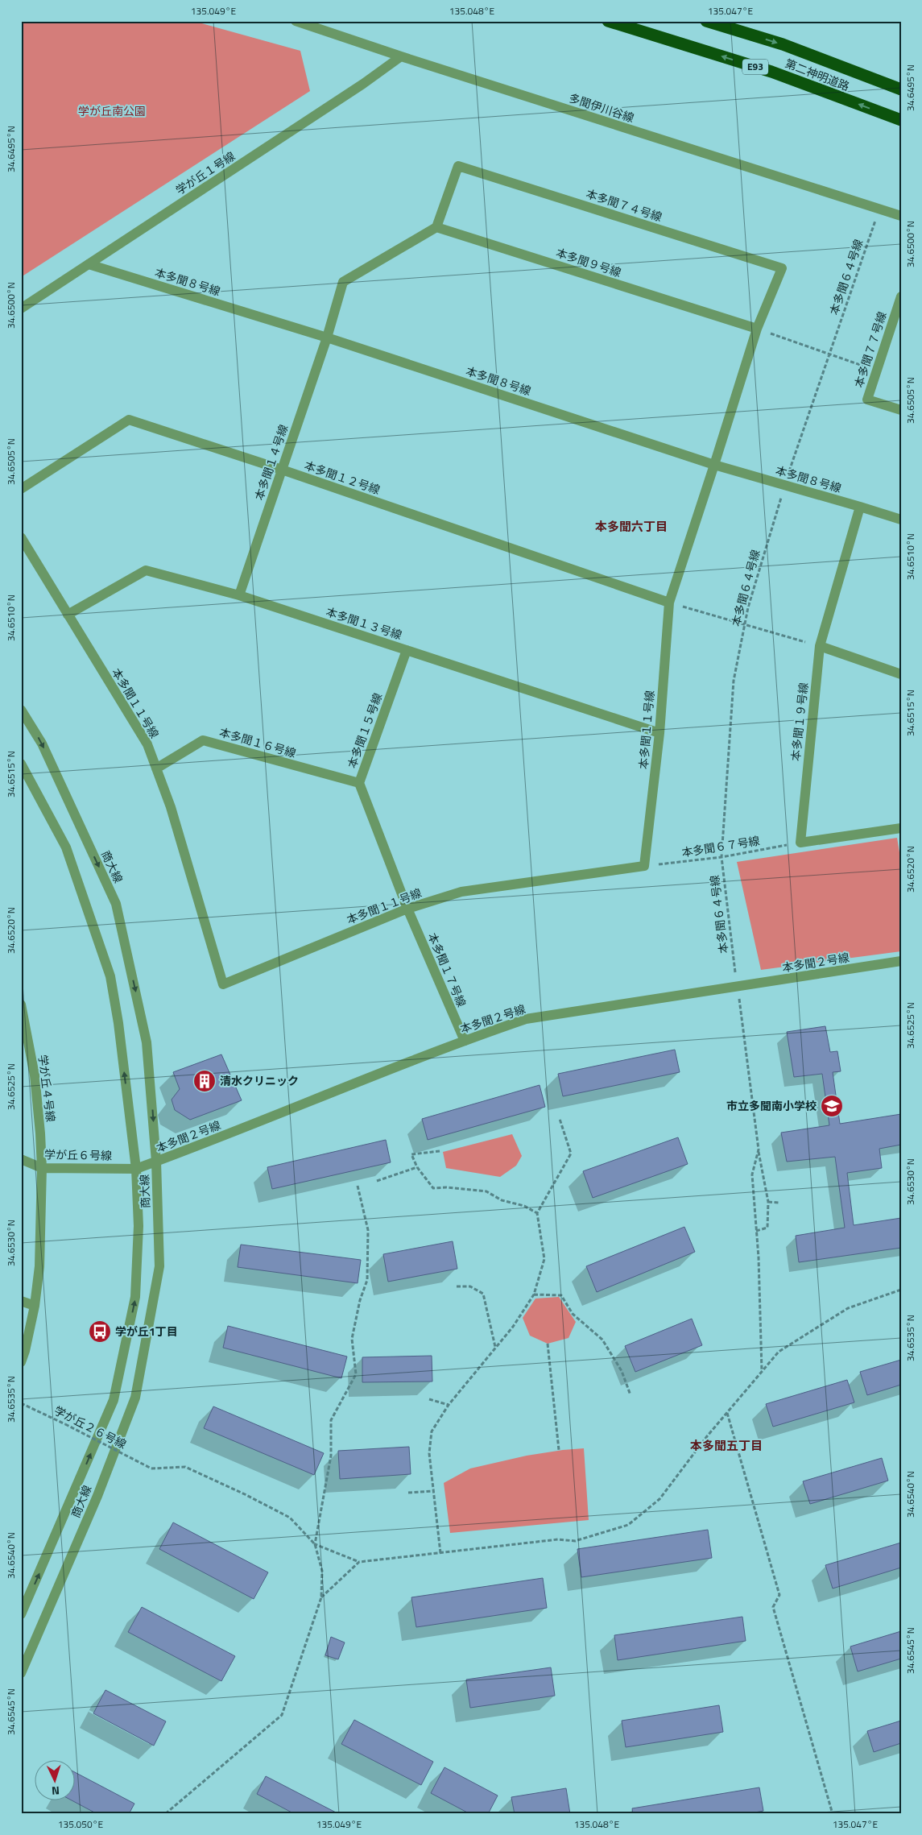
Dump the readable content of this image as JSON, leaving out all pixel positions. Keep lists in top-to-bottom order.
{
  "streets": {
    "highway": ["E93", "第二神明道路"],
    "street": [
      "多聞伊川谷線",
      "学が丘１号線",
      "本多聞７４号線",
      "本多聞９号線",
      "本多聞８号線",
      "本多聞７７号線",
      "本多聞１４号線",
      "本多聞１２号線",
      "本多聞１３号線",
      "本多聞１１号線",
      "本多聞１９号線",
      "本多聞１５号線",
      "本多聞１６号線",
      "商大線",
      "本多聞２号線",
      "本多聞１７号線",
      "学が丘４号線",
      "学が丘６号線"
    ],
    "path": ["本多聞６４号線", "本多聞６７号線", "学が丘２６号線"]
  },
  "crossings": [
    ["多聞伊川谷線", "学が丘１号線"],
    ["多聞伊川谷線", "本多聞６４号線"],
    ["学が丘１号線", "本多聞８号線"],
    ["本多聞７４号線", "本多聞９号線"],
    ["本多聞６４号線", "本多聞８号線"],
    ["本多聞６４号線", "本多聞６７号線"],
    ["本多聞６４号線", "本多聞２号線"],
    ["本多聞８号線", "本多聞１４号線"],
    ["本多聞８号線", "本多聞１１号線"],
    ["本多聞８号線", "本多聞１９号線"],
    ["本多聞１４号線", "本多聞１２号線"],
    ["本多聞１４号線", "本多聞１３号線"],
    ["本多聞１２号線", "本多聞１１号線"],
    ["本多聞１３号線", "本多聞１１号線"],
    ["本多聞１３号線", "本多聞１５号線"],
    ["本多聞１１号線", "本多聞１５号線"],
    ["本多聞１１号線", "本多聞１６号線"],
    ["本多聞１１号線", "本多聞６７号線"],
    ["本多聞１１号線", "本多聞１７号線"],
    ["本多聞１９号線", "本多聞６７号線"],
    ["本多聞１５号線", "本多聞１６号線"],
    ["本多聞１５号線", "本多聞１７号線"],
    ["商大線", "本多聞２号線"],
    ["商大線", "学が丘６号線"],
    ["本多聞２号線", "本多聞１７号線"],
    ["本多聞２号線", "学が丘６号線"],
    ["学が丘４号線", "学が丘６号線"]
  ],
  "districts": ["本多聞六丁目", "本多聞五丁目"],
  "parks": ["学が丘南公園"],
  "places": {
    "building": ["清水クリニック"],
    "school or university": ["市立多聞南小学校"],
    "bus stop": ["学が丘1丁目"]
  },
  "north": "bottom",
  "coordinates": [
    "135.049°E",
    "135.048°E",
    "135.047°E",
    "34.6495°N",
    "34.6500°N",
    "34.6505°N",
    "34.6510°N",
    "34.6515°N",
    "34.6520°N",
    "34.6525°N",
    "34.6530°N",
    "34.6535°N",
    "34.6540°N",
    "34.6545°N",
    "135.050°E"
  ]
}
